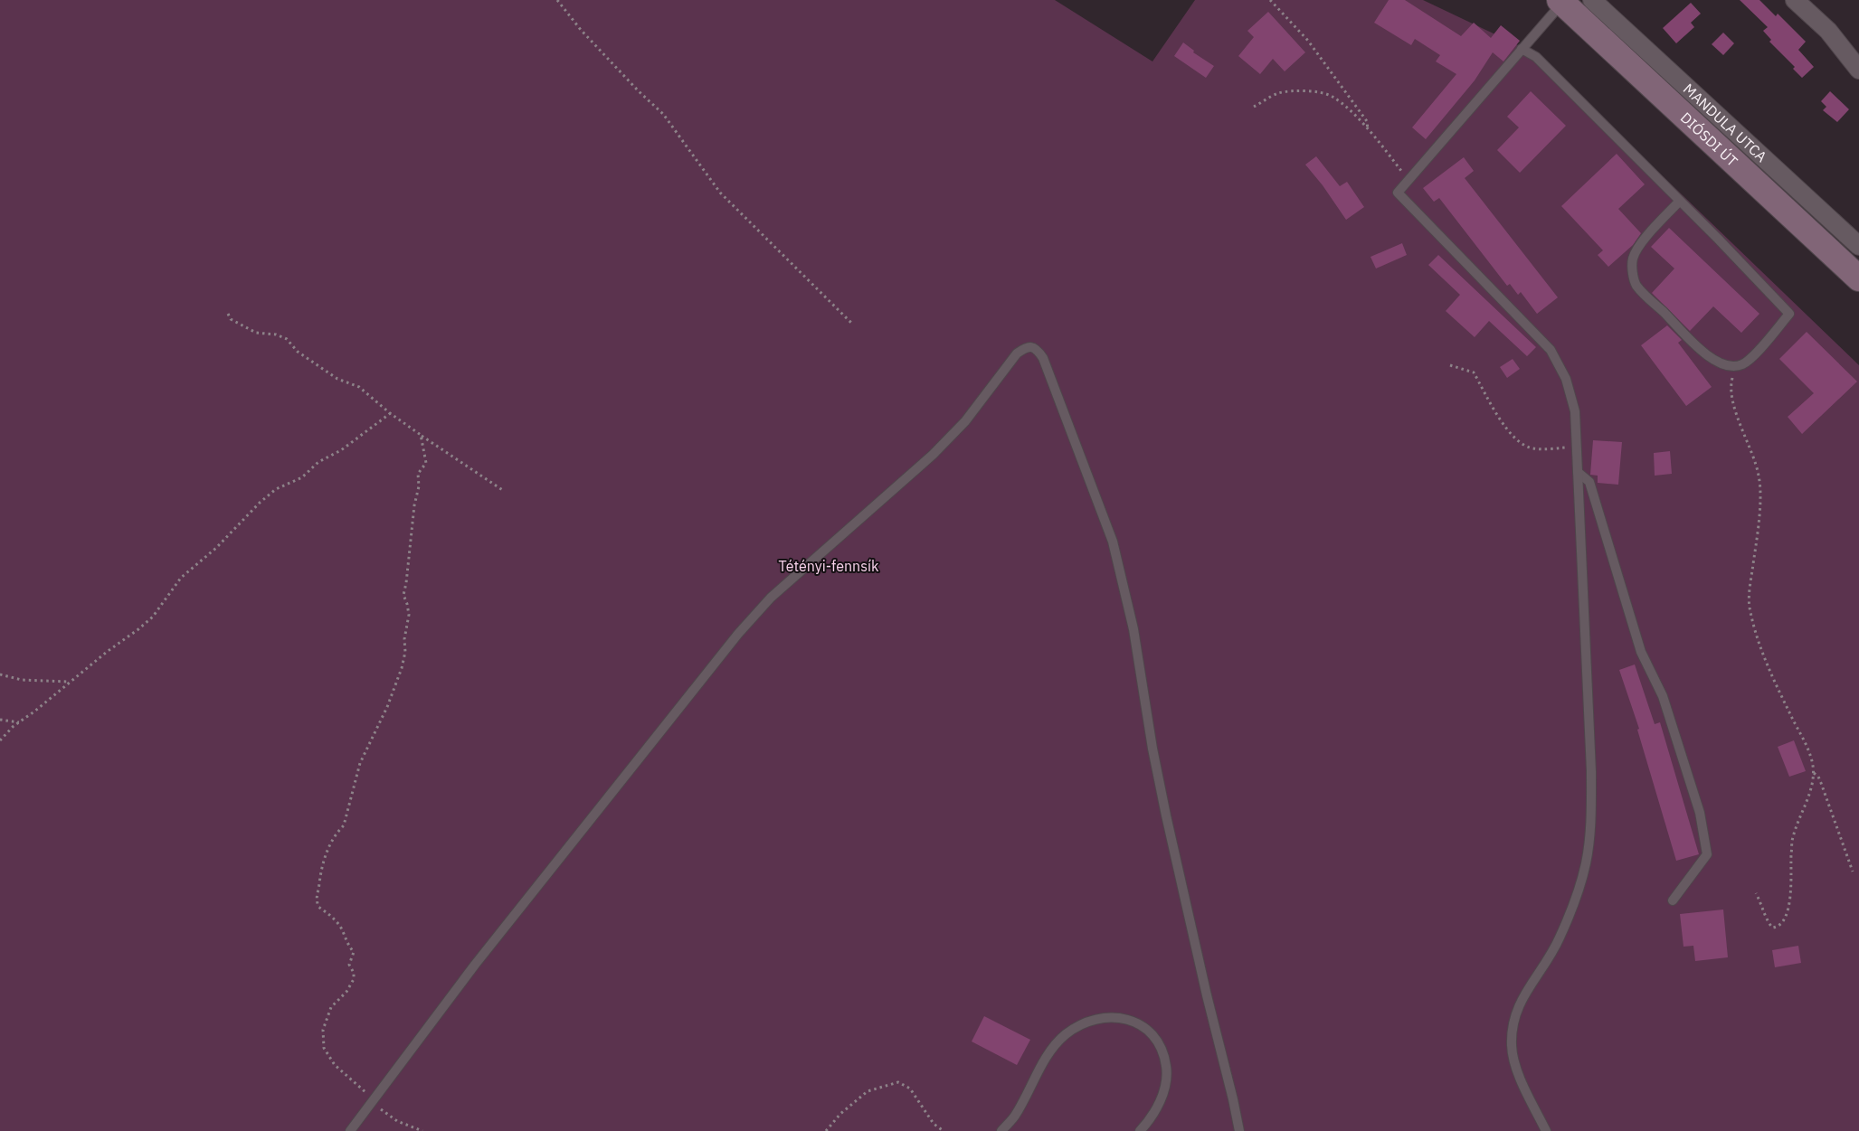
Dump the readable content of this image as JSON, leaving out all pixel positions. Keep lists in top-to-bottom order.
{
  "streets": {
    "main road": ["DIÓSDI ÚT"],
    "street": ["MANDULA UTCA"]
  },
  "parks": ["Tétényi-fennsík"]
}
